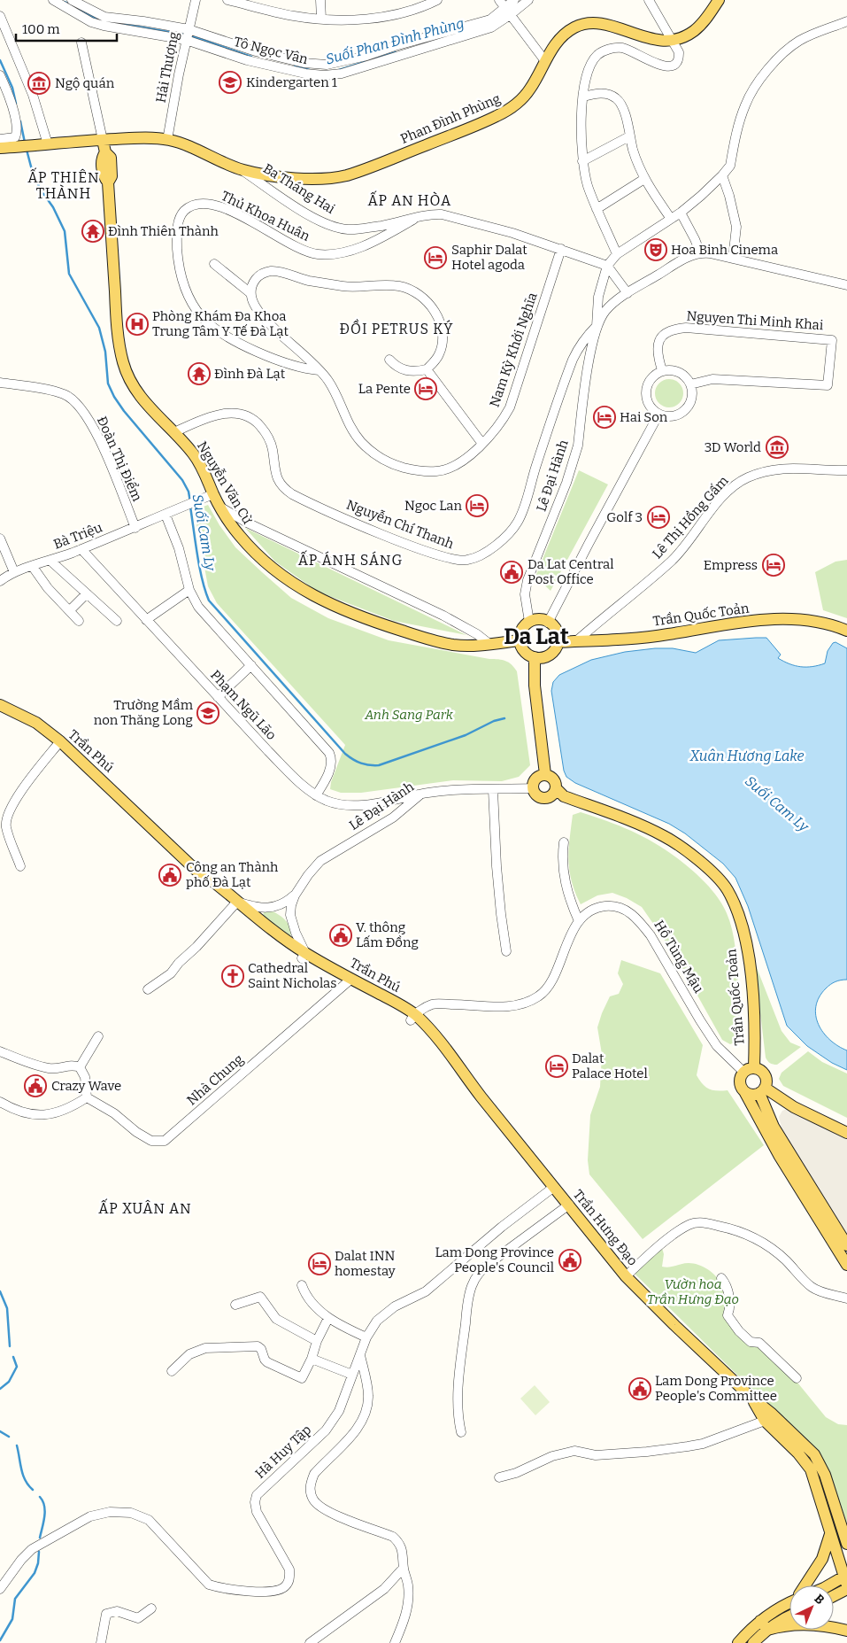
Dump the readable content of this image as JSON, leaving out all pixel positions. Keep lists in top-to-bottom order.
{
  "streets": {
    "main road": [
      "Phan Đình Phùng",
      "Ba Tháng Hai",
      "Nguyễn Văn Cừ",
      "Trần Quốc Toản",
      "Trần Phú",
      "Trần Hưng Đạo"
    ],
    "street": [
      "Tô Ngọc Vân",
      "Hải Thượng",
      "Thủ Khoa Huân",
      "Nguyen Thi Minh Khai",
      "Nam Kỳ Khởi Nghĩa",
      "Đoàn Thị Điểm",
      "Lê Đại Hành",
      "Lê Thị Hồng Gấm",
      "Nguyễn Chí Thanh",
      "Bà Triệu",
      "Phạm Ngũ Lão",
      "Hồ Tùng Mậu",
      "Nhà Chung",
      "Hà Huy Tập"
    ]
  },
  "crossings": [
    ["Tô Ngọc Vân", "Hải Thượng"],
    ["Hải Thượng", "Ba Tháng Hai"],
    ["Phan Đình Phùng", "Ba Tháng Hai"],
    ["Ba Tháng Hai", "Thủ Khoa Huân"],
    ["Ba Tháng Hai", "Nam Kỳ Khởi Nghĩa"],
    ["Ba Tháng Hai", "Nguyễn Văn Cừ"],
    ["Thủ Khoa Huân", "Nam Kỳ Khởi Nghĩa"],
    ["Đoàn Thị Điểm", "Bà Triệu"],
    ["Lê Đại Hành", "Nguyễn Văn Cừ"],
    ["Lê Đại Hành", "Nguyễn Chí Thanh"],
    ["Lê Đại Hành", "Trần Quốc Toản"],
    ["Lê Đại Hành", "Phạm Ngũ Lão"],
    ["Lê Đại Hành", "Trần Phú"],
    ["Nguyễn Văn Cừ", "Nguyễn Chí Thanh"],
    ["Nguyễn Văn Cừ", "Bà Triệu"],
    ["Nguyễn Văn Cừ", "Trần Quốc Toản"],
    ["Lê Thị Hồng Gấm", "Trần Quốc Toản"],
    ["Bà Triệu", "Phạm Ngũ Lão"],
    ["Trần Quốc Toản", "Hồ Tùng Mậu"],
    ["Trần Phú", "Hồ Tùng Mậu"],
    ["Trần Phú", "Nhà Chung"],
    ["Trần Phú", "Trần Hưng Đạo"],
    ["Trần Phú", "Hà Huy Tập"],
    ["Trần Hưng Đạo", "Hà Huy Tập"]
  ],
  "districts": [
    "ẤP THIÊN THÀNH",
    "ẤP AN HÒA",
    "ĐỒI PETRUS KÝ",
    "ẤP ÁNH SÁNG",
    "Da Lat",
    "ẤP XUÂN AN"
  ],
  "water": ["Suối Phan Đình Phùng", "Suối Cam Ly", "Xuân Hương Lake"],
  "parks": ["Anh Sang Park", "Vườn hoa Trần Hưng Đạo"],
  "places": {
    "school or university": ["Kindergarten 1", "Trường Mầm non Thăng Long"],
    "museum": ["Ngộ quán", "3D World"],
    "temple": ["Đình Thiên Thành", "Đình Đà Lạt"],
    "theatre": ["Hoa Binh Cinema"],
    "hotel": [
      "Saphir Dalat Hotel agoda",
      "La Pente",
      "Hai Son",
      "Ngoc Lan",
      "Golf 3",
      "Empress",
      "Dalat Palace Hotel",
      "Dalat INN homestay"
    ],
    "hospital": ["Phòng Khám Đa Khoa Trung Tâm Y Tế Đà Lạt"],
    "public building": [
      "Da Lat Central Post Office",
      "Công an Thành phố Đà Lạt",
      "V. thông Lấm Đồng",
      "Crazy Wave",
      "Lam Dong Province People's Council",
      "Lam Dong Province People's Committee"
    ],
    "church": ["Cathedral Saint Nicholas"]
  },
  "scale_bar": "100 m",
  "north": "top right"
}
